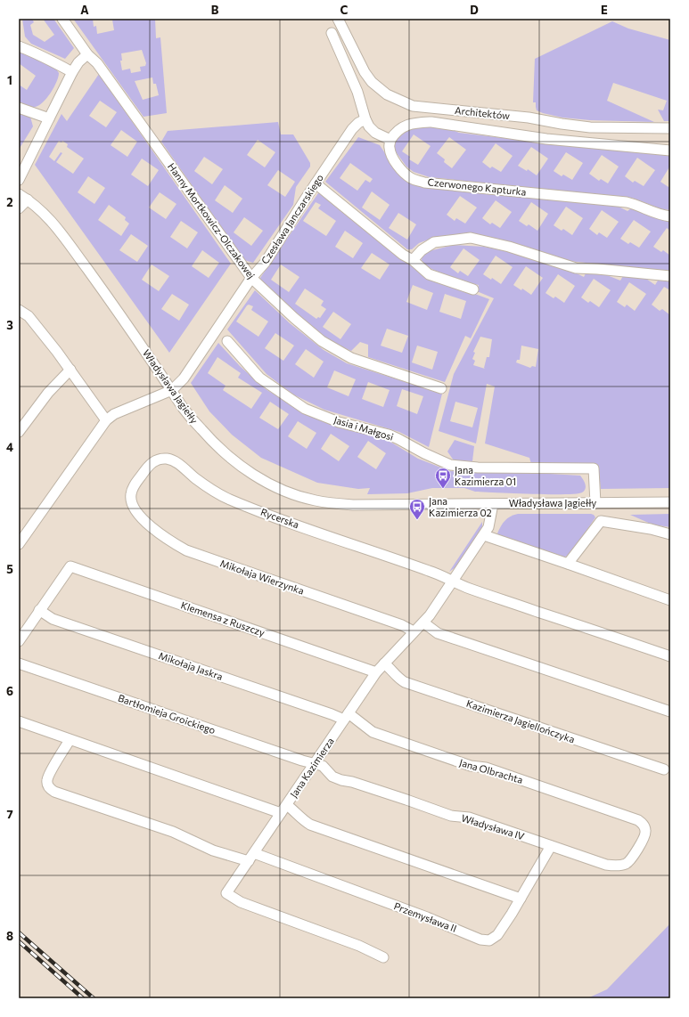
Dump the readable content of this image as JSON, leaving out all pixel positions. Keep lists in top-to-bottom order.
{
  "streets": {
    "street": [
      "Architektów",
      "Czerwonego Kapturka",
      "Czesława Janczarskiego",
      "Hanny Mortkowicz-Olczakowej",
      "Władysława Jagiełły",
      "Jasia i Małgosi",
      "Rycerska",
      "Mikołaja Wierzynka",
      "Klemensa z Ruszczy",
      "Mikołaja Jaskra",
      "Bartłomieja Groickiego",
      "Kazimierza Jagiellończyka",
      "Jana Kazimierza",
      "Jana Olbrachta",
      "Władysława IV",
      "Przemysława II"
    ]
  },
  "crossings": [
    ["Czesława Janczarskiego", "Hanny Mortkowicz-Olczakowej"],
    ["Czesława Janczarskiego", "Władysława Jagiełły"],
    ["Władysława Jagiełły", "Jasia i Małgosi"],
    ["Władysława Jagiełły", "Jana Kazimierza"],
    ["Rycerska", "Mikołaja Wierzynka"],
    ["Rycerska", "Jana Kazimierza"],
    ["Mikołaja Wierzynka", "Jana Kazimierza"],
    ["Klemensa z Ruszczy", "Mikołaja Jaskra"],
    ["Klemensa z Ruszczy", "Jana Kazimierza"],
    ["Mikołaja Jaskra", "Jana Kazimierza"],
    ["Mikołaja Jaskra", "Jana Olbrachta"],
    ["Bartłomieja Groickiego", "Jana Kazimierza"],
    ["Bartłomieja Groickiego", "Władysława IV"],
    ["Kazimierza Jagiellończyka", "Jana Kazimierza"],
    ["Jana Kazimierza", "Jana Olbrachta"],
    ["Jana Kazimierza", "Władysława IV"],
    ["Jana Kazimierza", "Przemysława II"],
    ["Jana Olbrachta", "Władysława IV"],
    ["Władysława IV", "Przemysława II"]
  ],
  "places": {
    "bus stop": ["Jana Kazimierza 01", "Jana Kazimierza 02"]
  },
  "grid": {
    "columns": [
      "A",
      "B",
      "C",
      "D",
      "E"
    ],
    "rows": [
      "1",
      "2",
      "3",
      "4",
      "5",
      "6",
      "7",
      "8"
    ]
  }
}
